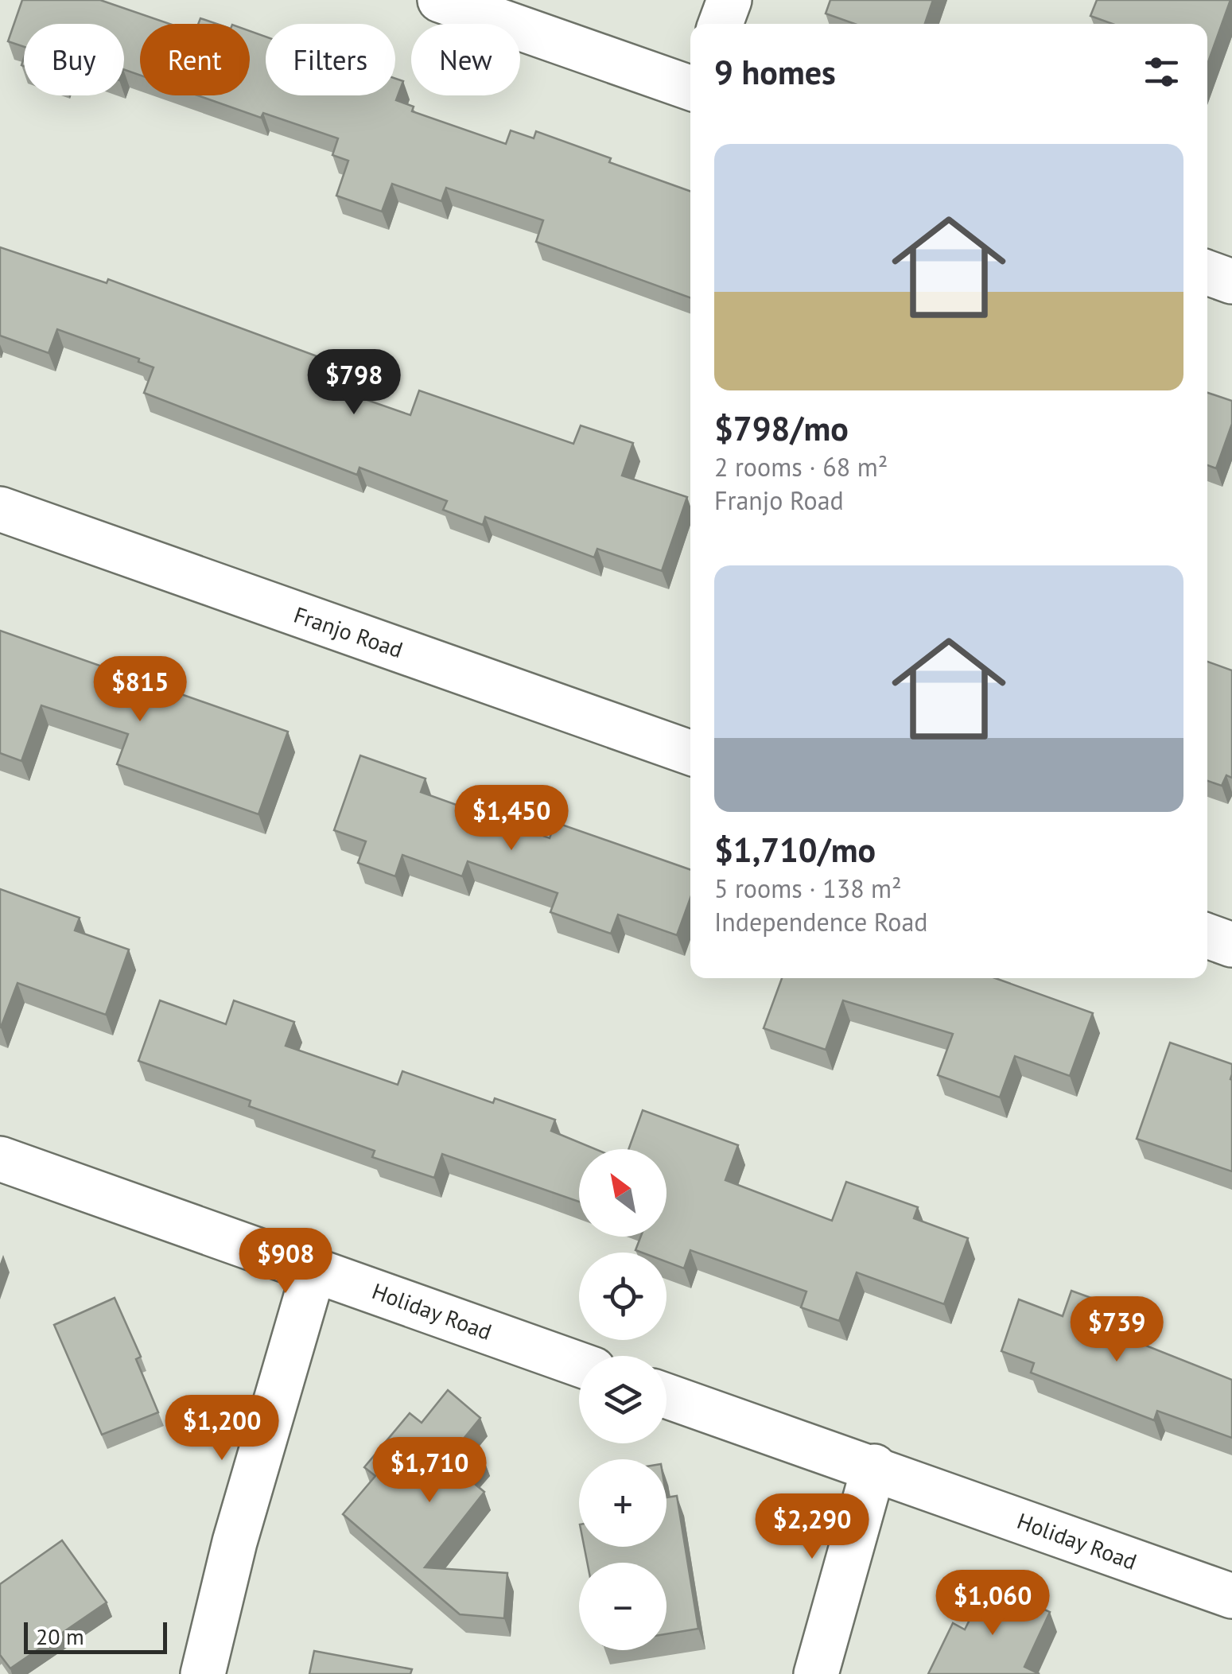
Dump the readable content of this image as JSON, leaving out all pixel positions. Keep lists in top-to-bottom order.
{
  "streets": {
    "street": ["Franjo Road", "Holiday Road"]
  },
  "scale_bar": "20 m",
  "north": "top left",
  "page": {
    "chip": [
      "Buy",
      "Rent",
      "Filters",
      "New"
    ],
    "heading": "9 homes",
    "list": [
      {
        "name": "$798/mo",
        "note": "2 rooms · 68 m² · Franjo Road"
      },
      {
        "name": "$1,710/mo",
        "note": "5 rooms · 138 m² · Independence Road"
      }
    ],
    "price": [
      "$798",
      "$815",
      "$1,450",
      "$908",
      "$739",
      "$1,200",
      "$1,710",
      "$2,290",
      "$1,060"
    ],
    "map_buttons": ["+", "−"],
    "scale": "20 m"
  }
}
